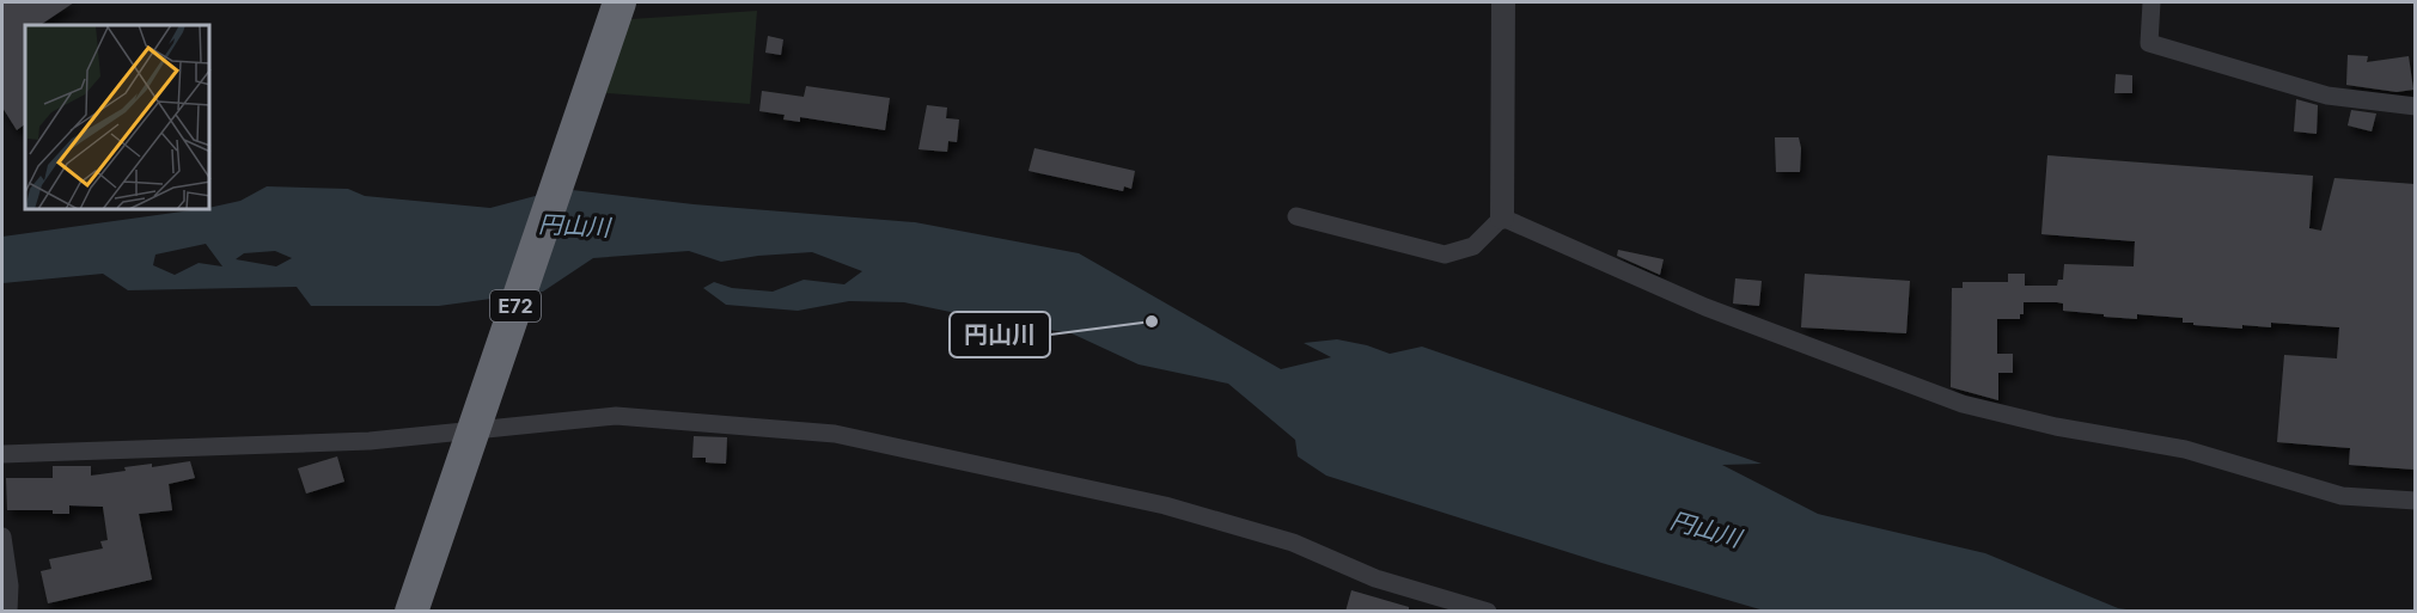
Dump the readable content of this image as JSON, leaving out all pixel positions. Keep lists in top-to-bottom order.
{
  "streets": {
    "highway": ["E72"]
  },
  "water": ["円山川"],
  "places": ["円山川"]
}
